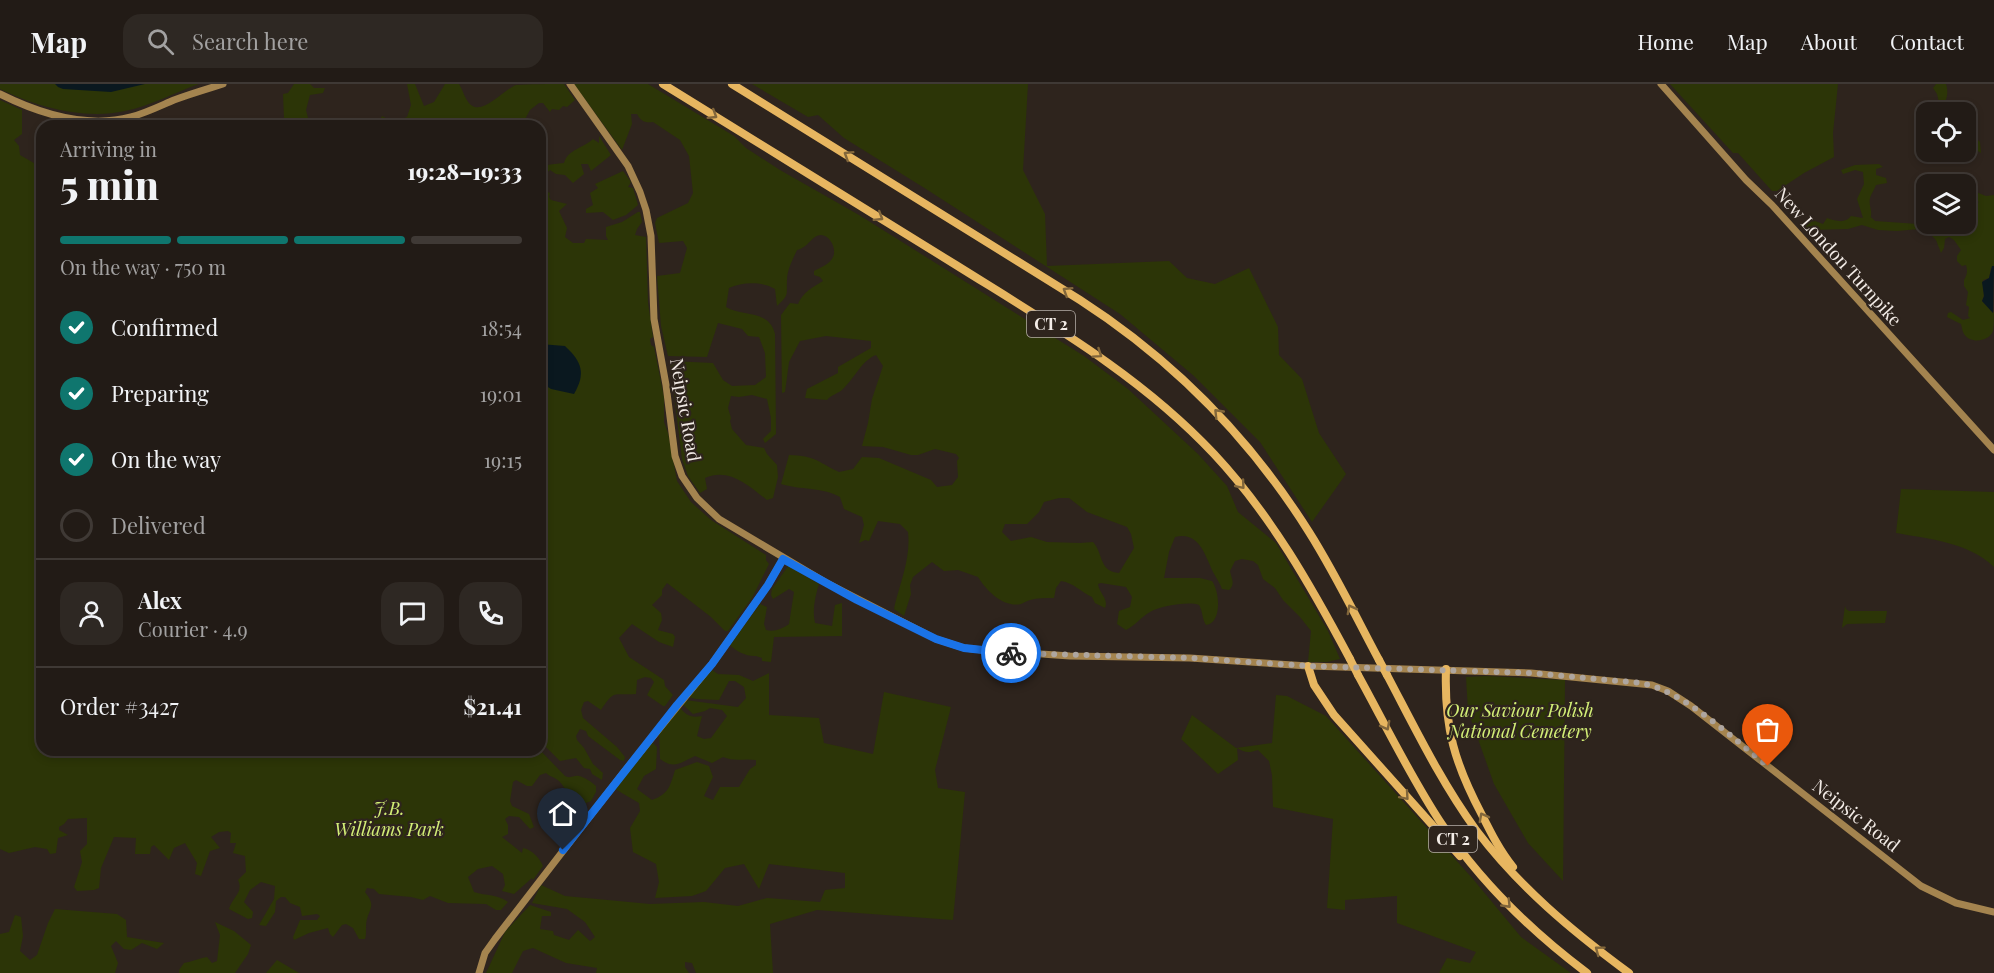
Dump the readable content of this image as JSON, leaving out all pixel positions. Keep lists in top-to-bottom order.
{
  "streets": {
    "highway": ["CT 2"],
    "street": ["New London Turnpike", "Neipsic Road"]
  },
  "parks": ["Our Saviour Polish National Cemetery", "J.B. Williams Park"],
  "page": {
    "header": "Map",
    "search": "Search here",
    "nav": [
      "Home",
      "Map",
      "About",
      "Contact"
    ],
    "heading": ["5 min", "Arriving in", "19:28–19:33"],
    "panel": [
      "Alex",
      "Courier · 4.9",
      "Order #3427",
      "$21.41"
    ],
    "bar": "On the way · 750 m",
    "list": [
      ["Confirmed", "18:54"],
      ["Preparing", "19:01"],
      ["On the way", "19:15"],
      "Delivered"
    ]
  }
}
